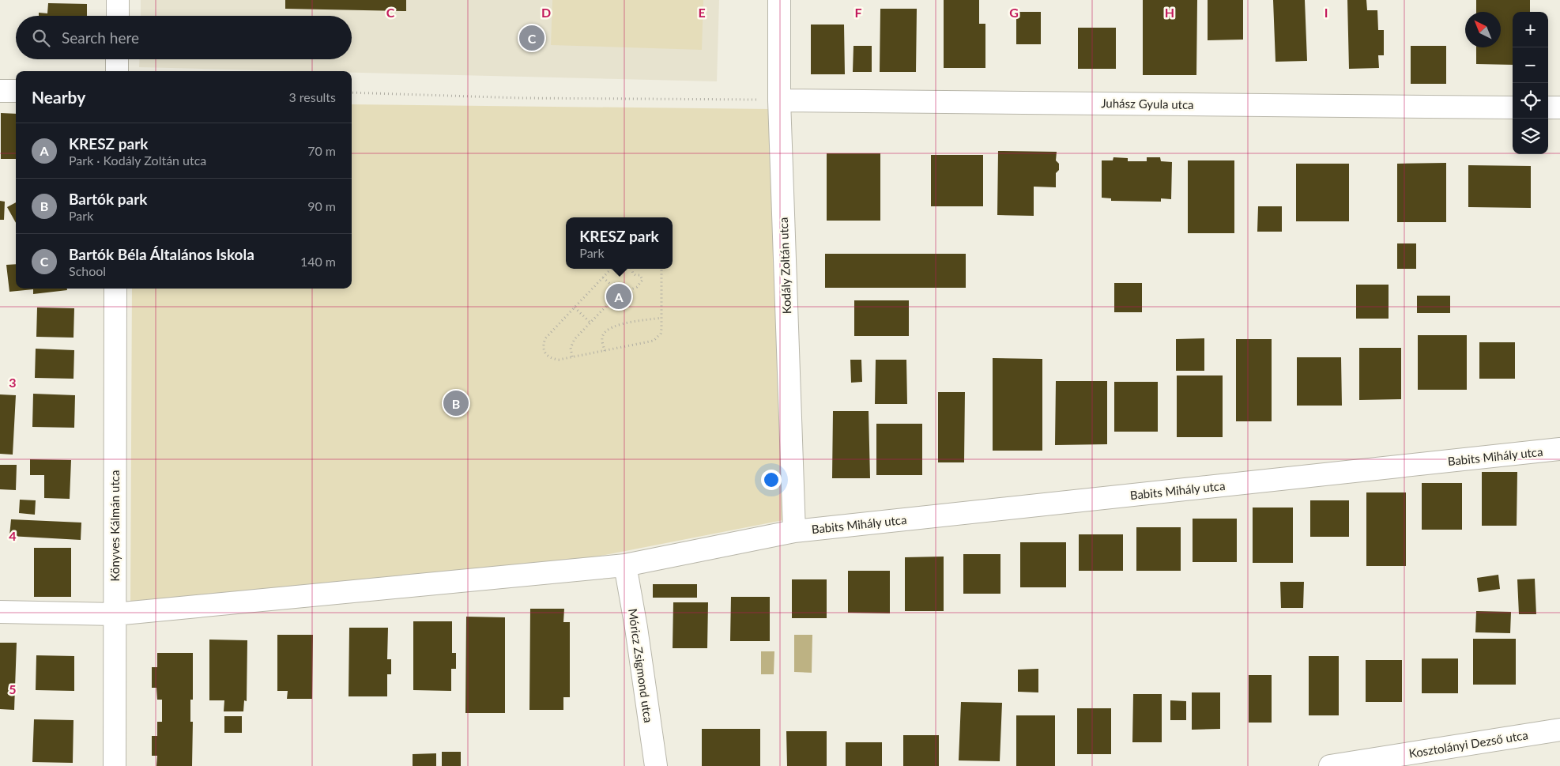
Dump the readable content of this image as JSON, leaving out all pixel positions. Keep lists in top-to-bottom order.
{
  "streets": {
    "street": [
      "Juhász Gyula utca",
      "Kodály Zoltán utca",
      "Babits Mihály utca",
      "Könyves Kálmán utca",
      "Móricz Zsigmond utca",
      "Kosztolányi Dezső utca"
    ]
  },
  "crossings": [
    ["Juhász Gyula utca", "Kodály Zoltán utca"],
    ["Kodály Zoltán utca", "Babits Mihály utca"],
    ["Babits Mihály utca", "Könyves Kálmán utca"],
    ["Babits Mihály utca", "Móricz Zsigmond utca"]
  ],
  "north": "top left",
  "page": {
    "map_buttons": ["+", "−"],
    "search": "Search here",
    "pins": ["C", "A", "B"],
    "heading": ["Nearby", "3 results"],
    "list": [
      {
        "mark": "A",
        "name": "KRESZ park",
        "note": "Park · Kodály Zoltán utca",
        "value": "70 m"
      },
      {
        "mark": "B",
        "name": "Bartók park",
        "note": "Park",
        "value": "90 m"
      },
      {
        "mark": "C",
        "name": "Bartók Béla Általános Iskola",
        "note": "School",
        "value": "140 m"
      }
    ],
    "popup": ["KRESZ park", "Park"]
  },
  "grid": {
    "columns": [
      "C",
      "D",
      "E",
      "F",
      "G",
      "H",
      "I"
    ],
    "rows": ["3", "4", "5"]
  }
}
